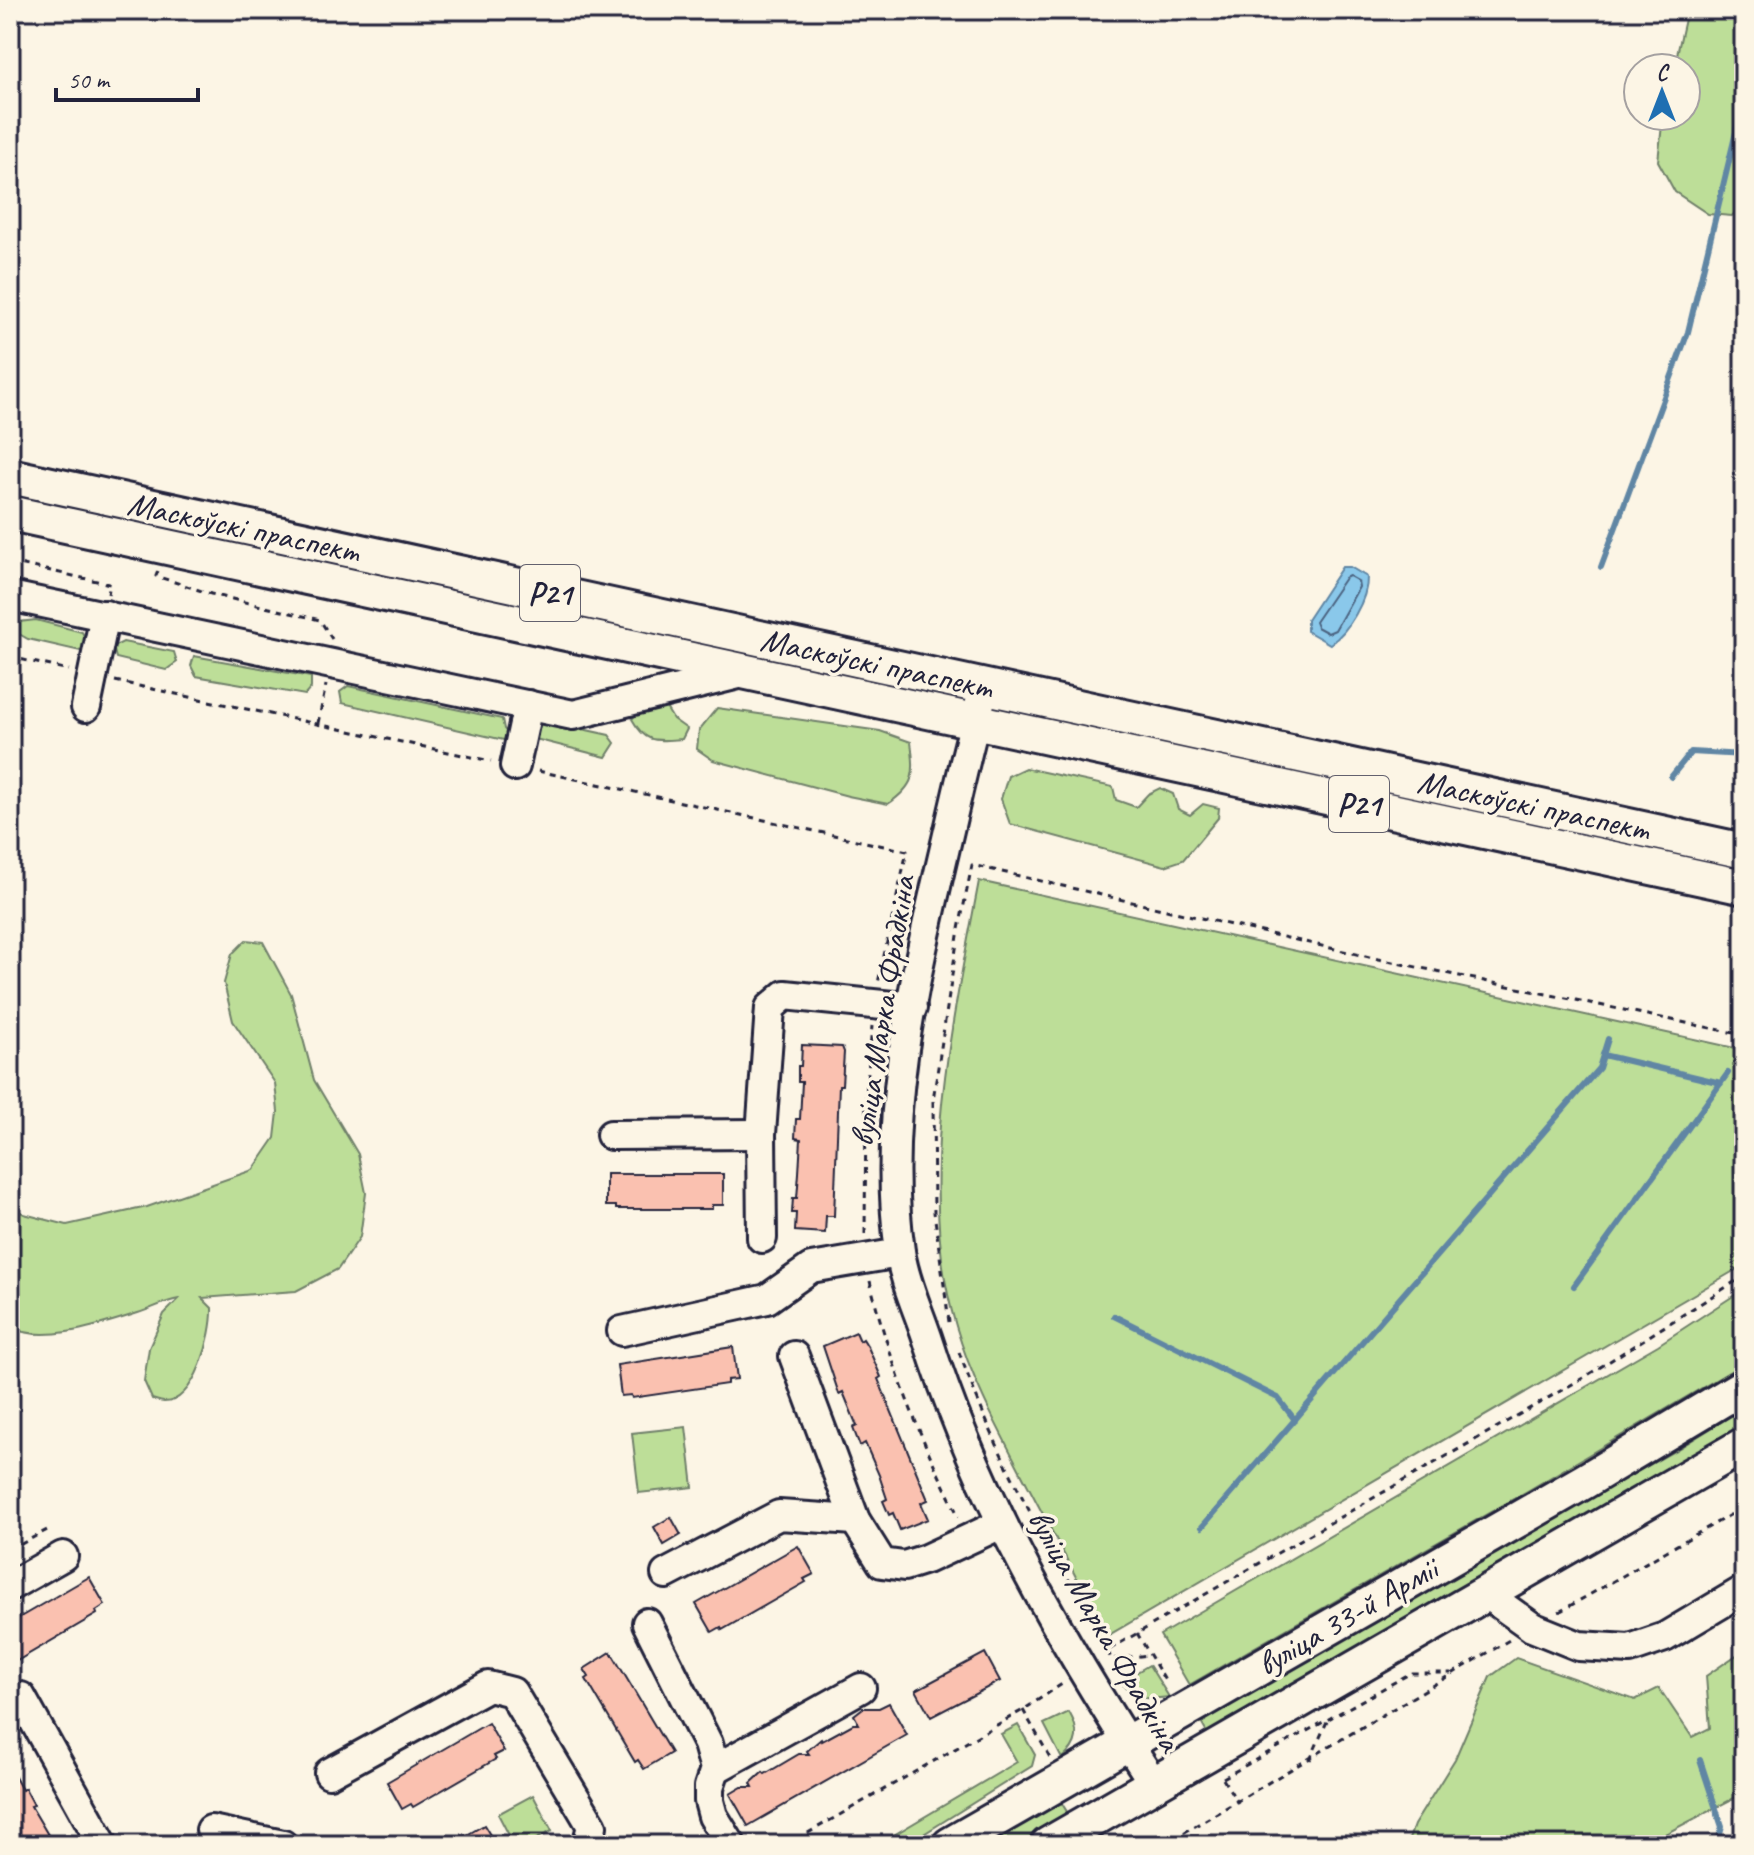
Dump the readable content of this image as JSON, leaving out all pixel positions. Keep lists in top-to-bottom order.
{
  "streets": {
    "main road": ["Маскоўскі праспект", "Р21", "вуліца 33-й Арміі"],
    "street": ["вуліца Марка Фрадкіна"]
  },
  "crossings": [
    ["Маскоўскі праспект", "вуліца Марка Фрадкіна"],
    ["вуліца Марка Фрадкіна", "вуліца 33-й Арміі"]
  ],
  "scale_bar": "50 m",
  "north": "top"
}
